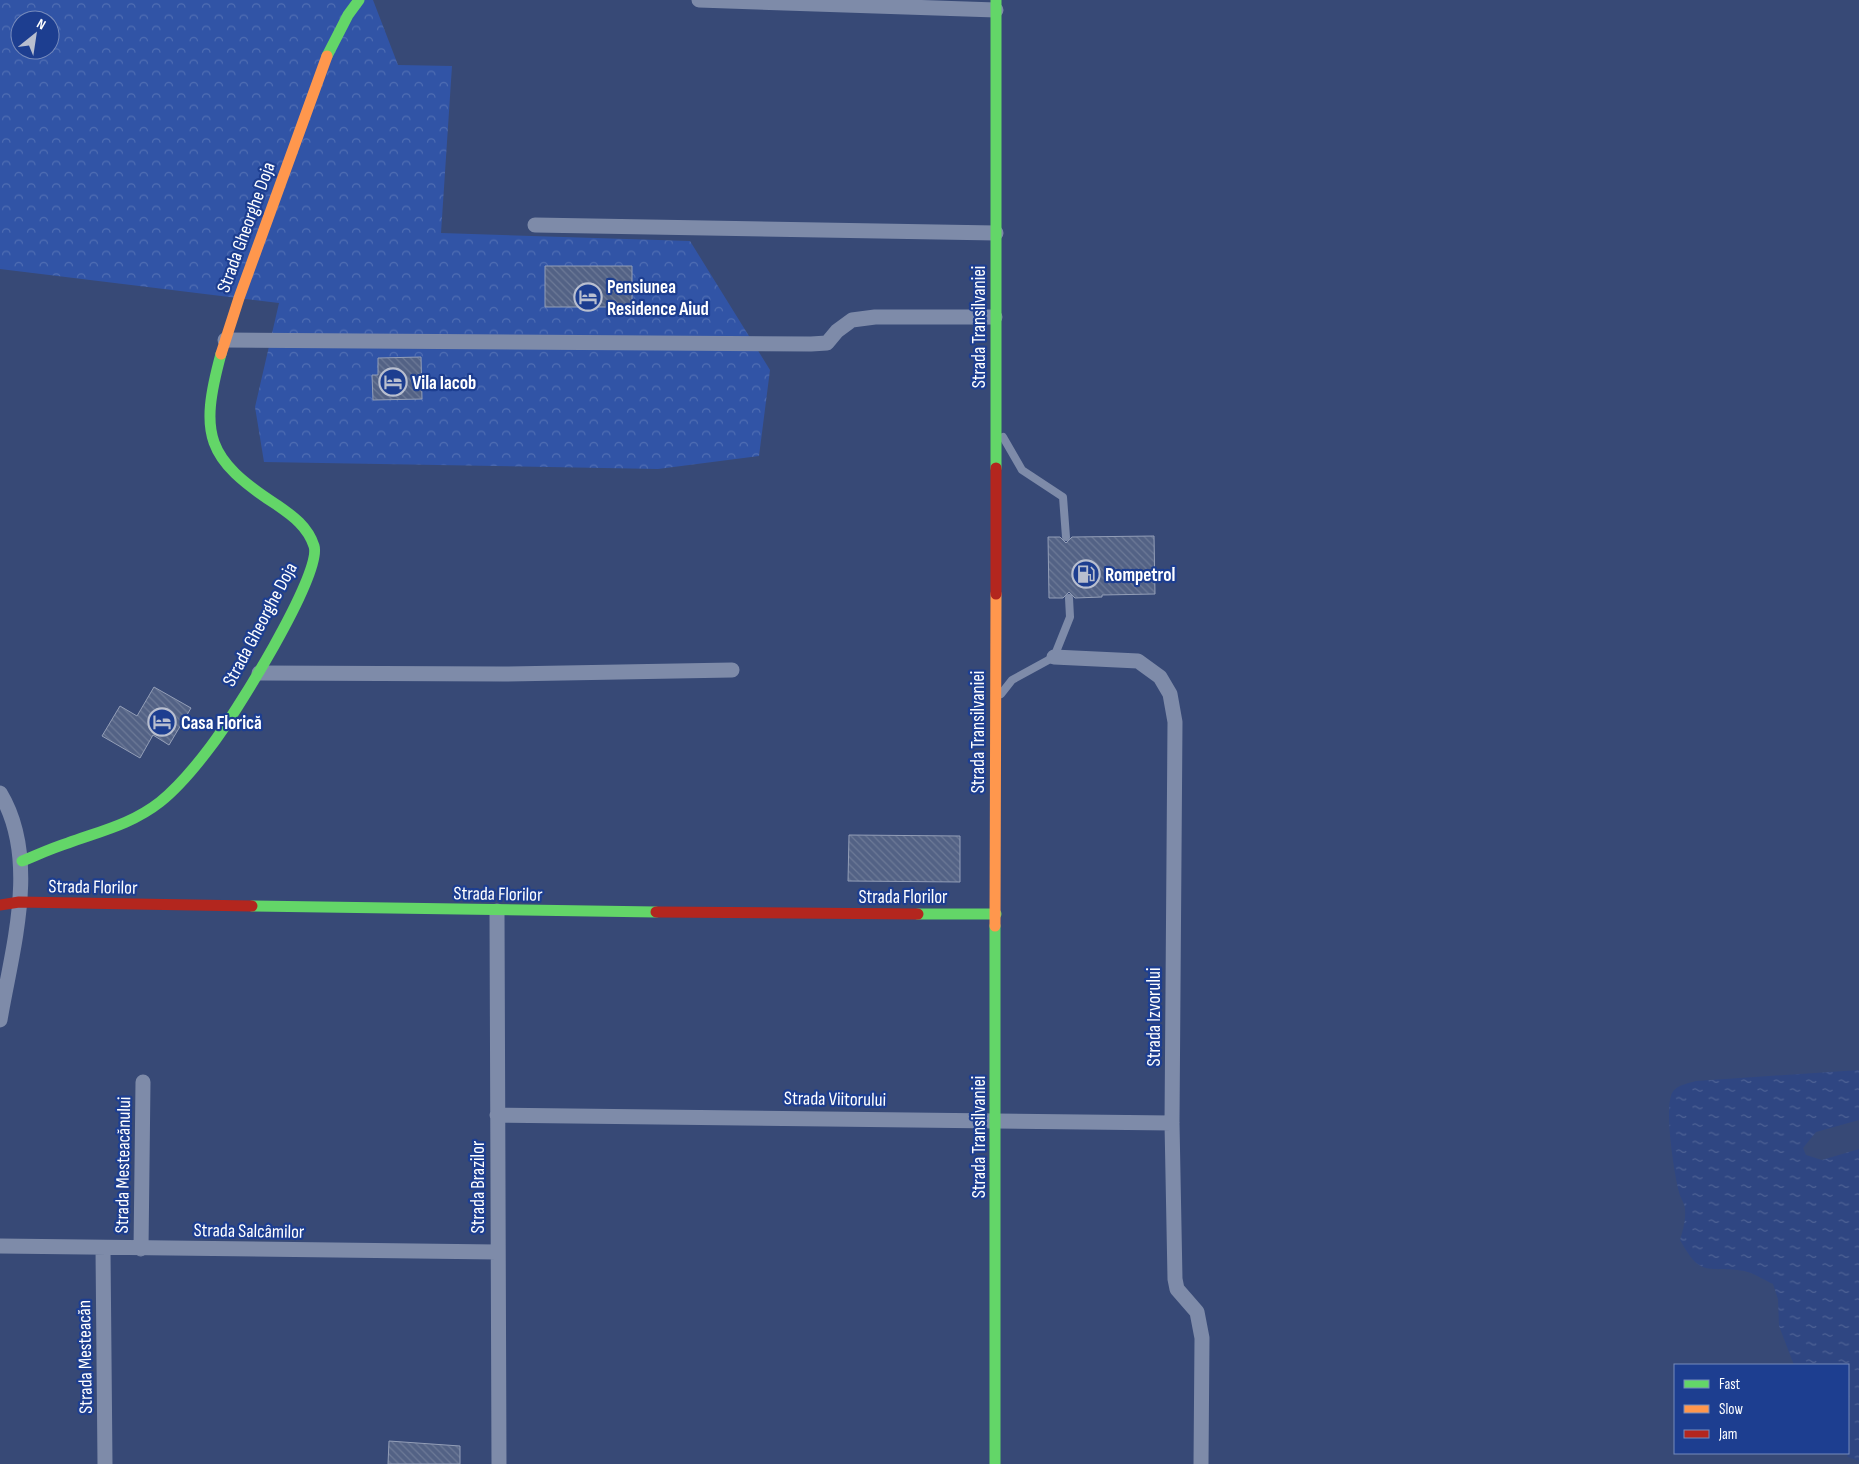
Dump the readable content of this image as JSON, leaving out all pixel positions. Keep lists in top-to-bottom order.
{
  "streets": {
    "street": [
      "Strada Gheorghe Doja",
      "Strada Transilvaniei",
      "Strada Florilor",
      "Strada Izvorului",
      "Strada Viitorului",
      "Strada Mesteacănului",
      "Strada Brazilor",
      "Strada Salcâmilor",
      "Strada Mesteacăn"
    ]
  },
  "crossings": [
    ["Strada Transilvaniei", "Strada Florilor"],
    ["Strada Transilvaniei", "Strada Viitorului"],
    ["Strada Florilor", "Strada Brazilor"],
    ["Strada Izvorului", "Strada Viitorului"],
    ["Strada Viitorului", "Strada Brazilor"],
    ["Strada Mesteacănului", "Strada Salcâmilor"],
    ["Strada Brazilor", "Strada Salcâmilor"],
    ["Strada Salcâmilor", "Strada Mesteacăn"]
  ],
  "places": {
    "hotel": ["Pensiunea Residence Aiud", "Vila Iacob", "Casa Florică"],
    "fuel station": ["Rompetrol"]
  },
  "legend": ["Fast", "Slow", "Jam"],
  "north": "top right"
}
